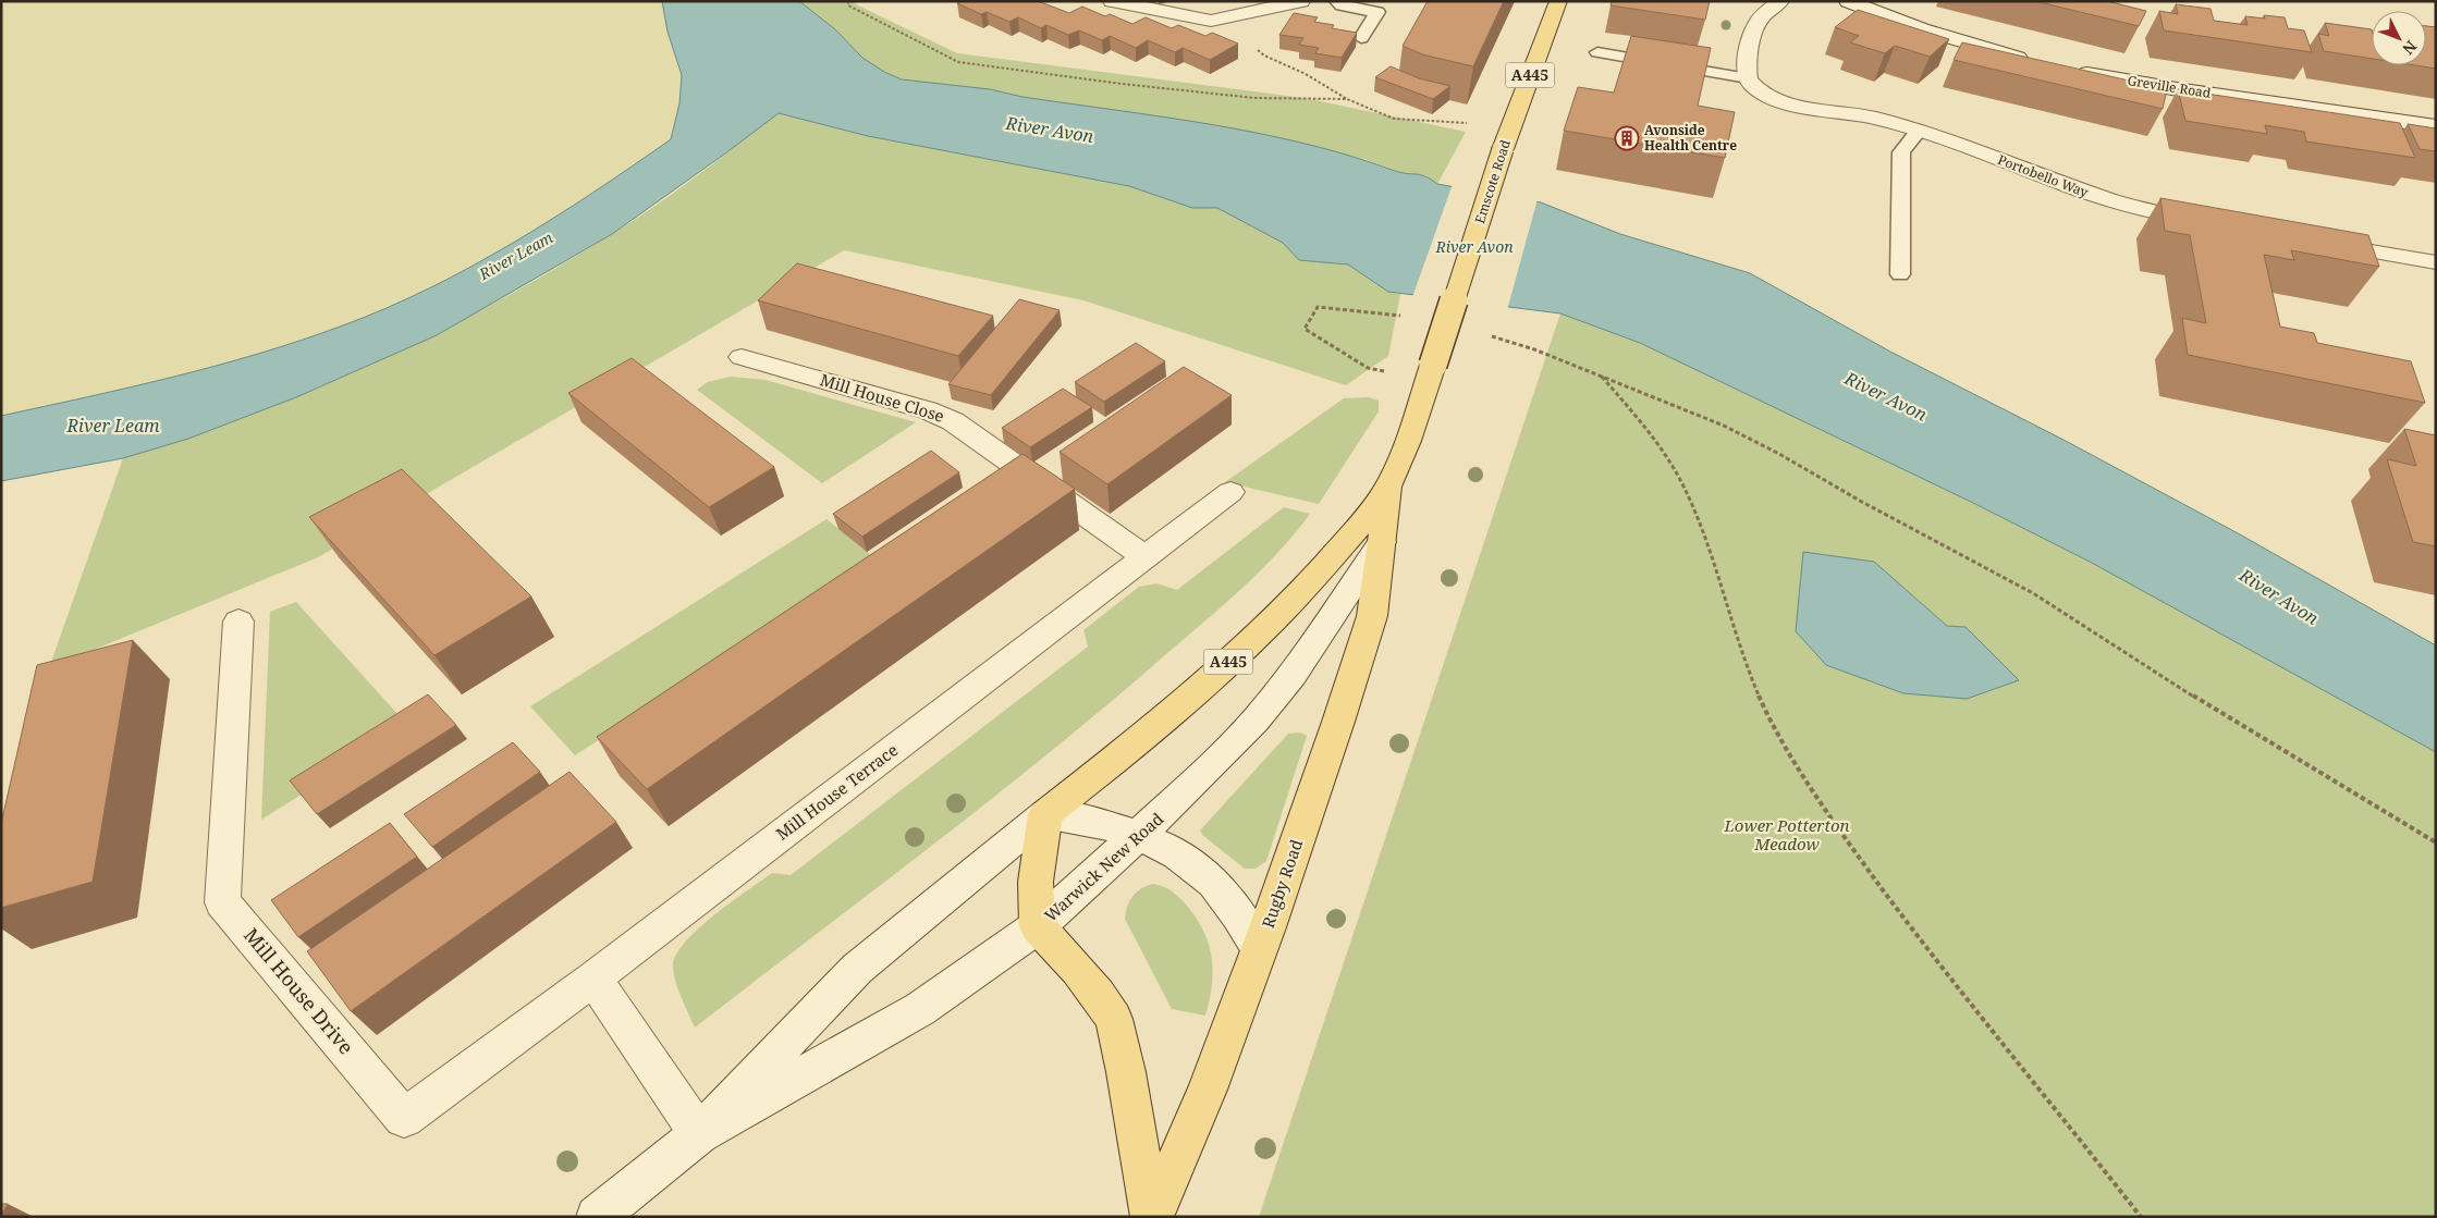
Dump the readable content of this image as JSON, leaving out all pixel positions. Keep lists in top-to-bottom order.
{
  "streets": {
    "main road": [
      "A445",
      "Emscote Road",
      "Warwick New Road",
      "Rugby Road"
    ],
    "street": [
      "Greville Road",
      "Portobello Way",
      "Mill House Close",
      "Mill House Terrace",
      "Mill House Drive"
    ]
  },
  "crossings": [
    ["Emscote Road", "Warwick New Road"],
    ["Mill House Close", "Mill House Terrace"],
    ["Mill House Terrace", "Mill House Drive"],
    ["Warwick New Road", "Rugby Road"]
  ],
  "water": ["River Avon", "River Leam"],
  "parks": ["Lower Potterton Meadow"],
  "places": {
    "building": ["Avonside Health Centre"]
  },
  "north": "bottom right"
}
